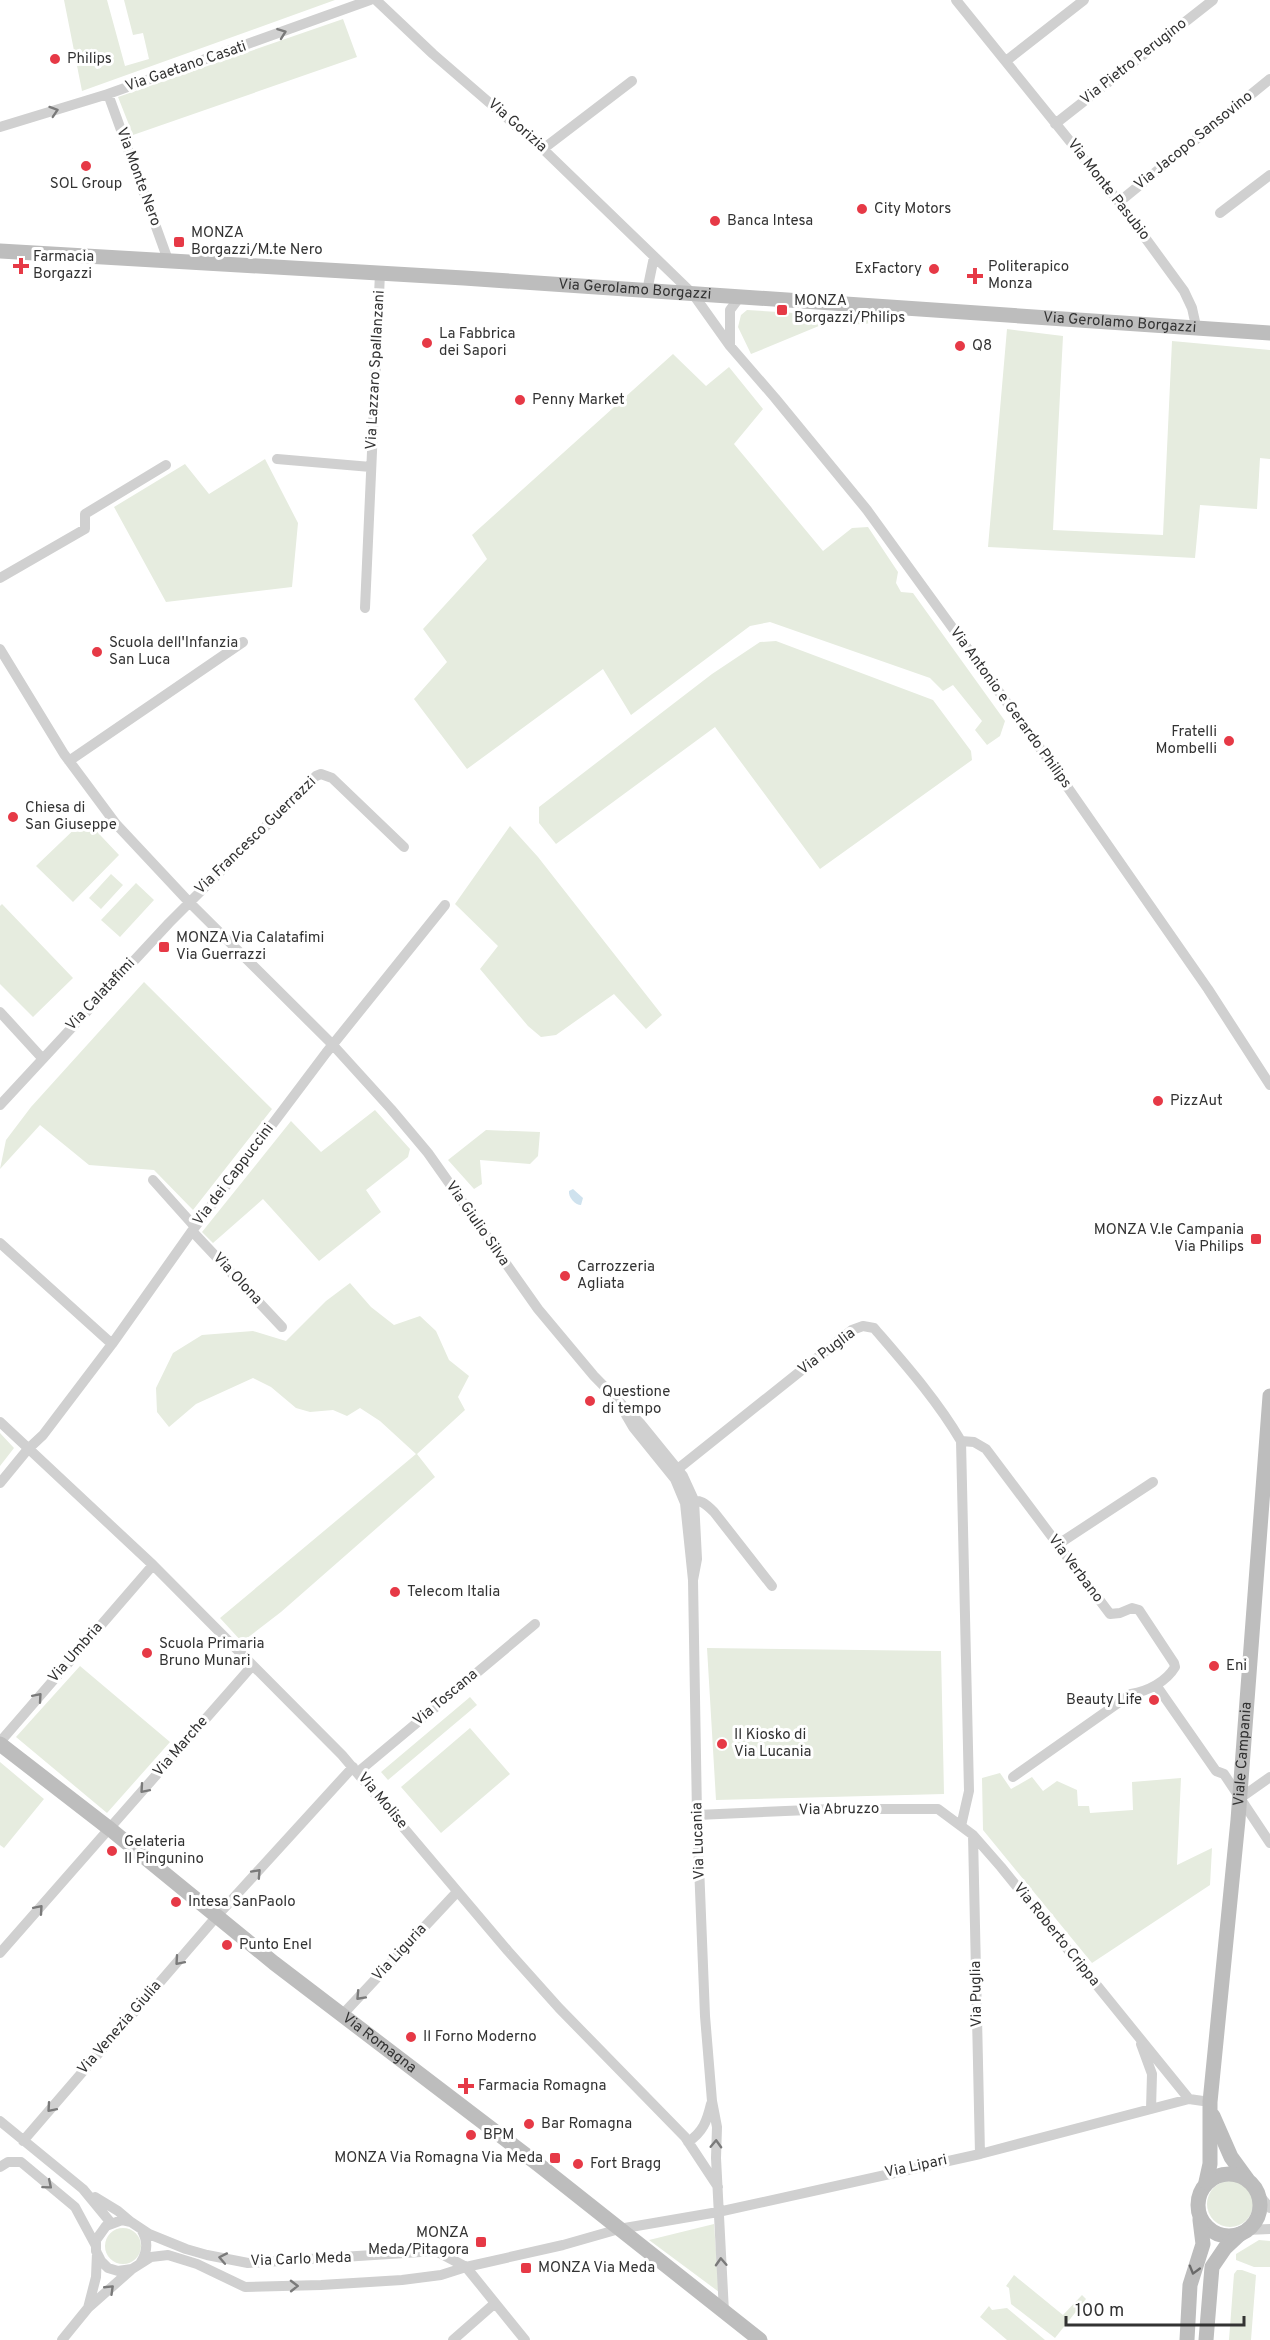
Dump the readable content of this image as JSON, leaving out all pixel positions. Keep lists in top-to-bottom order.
{
  "streets": {
    "street": [
      "Via Pietro Perugino",
      "Via Gaetano Casati",
      "Via Gorizia",
      "Via Jacopo Sansovino",
      "Via Monte Nero",
      "Via Monte Pasubio",
      "Via Gerolamo Borgazzi",
      "Via Lazzaro Spallanzani",
      "Via Antonio e Gerardo Philips",
      "Via Francesco Guerrazzi",
      "Via Calatafimi",
      "Via dei Cappuccini",
      "Via Giulio Silva",
      "Via Olona",
      "Via Puglia",
      "Via Verbano",
      "Via Umbria",
      "Via Toscana",
      "Via Marche",
      "Viale Campania",
      "Via Molise",
      "Via Abruzzo",
      "Via Lucania",
      "Via Roberto Crippa",
      "Via Liguria",
      "Via Venezia Giulia",
      "Via Romagna",
      "Via Lipari",
      "Via Carlo Meda"
    ]
  },
  "crossings": [
    ["Via Pietro Perugino", "Via Monte Pasubio"],
    ["Via Gaetano Casati", "Via Monte Nero"],
    ["Via Gorizia", "Via Gerolamo Borgazzi"],
    ["Via Gorizia", "Via Antonio e Gerardo Philips"],
    ["Via Jacopo Sansovino", "Via Monte Pasubio"],
    ["Via Monte Nero", "Via Gerolamo Borgazzi"],
    ["Via Monte Pasubio", "Via Gerolamo Borgazzi"],
    ["Via Gerolamo Borgazzi", "Via Lazzaro Spallanzani"],
    ["Via Gerolamo Borgazzi", "Via Antonio e Gerardo Philips"],
    ["Via Francesco Guerrazzi", "Via Calatafimi"],
    ["Via Francesco Guerrazzi", "Via dei Cappuccini"],
    ["Via Francesco Guerrazzi", "Via Giulio Silva"],
    ["Via dei Cappuccini", "Via Giulio Silva"],
    ["Via dei Cappuccini", "Via Olona"],
    ["Via dei Cappuccini", "Via Molise"],
    ["Via Giulio Silva", "Via Puglia"],
    ["Via Giulio Silva", "Via Lucania"],
    ["Via Puglia", "Via Verbano"],
    ["Via Puglia", "Via Abruzzo"],
    ["Via Puglia", "Via Roberto Crippa"],
    ["Via Puglia", "Via Lipari"],
    ["Via Umbria", "Via Molise"],
    ["Via Umbria", "Via Romagna"],
    ["Via Toscana", "Via Molise"],
    ["Via Toscana", "Via Venezia Giulia"],
    ["Via Toscana", "Via Romagna"],
    ["Via Marche", "Via Molise"],
    ["Via Marche", "Via Romagna"],
    ["Viale Campania", "Via Lipari"],
    ["Via Molise", "Via Lucania"],
    ["Via Molise", "Via Liguria"],
    ["Via Abruzzo", "Via Lucania"],
    ["Via Abruzzo", "Via Roberto Crippa"],
    ["Via Roberto Crippa", "Via Lipari"],
    ["Via Liguria", "Via Romagna"],
    ["Via Venezia Giulia", "Via Romagna"],
    ["Via Venezia Giulia", "Via Carlo Meda"],
    ["Via Romagna", "Via Lipari"],
    ["Via Romagna", "Via Carlo Meda"],
    ["Via Lipari", "Via Carlo Meda"]
  ],
  "one_way": [
    "Via Gaetano Casati",
    "Via Umbria",
    "Via Toscana",
    "Via Liguria",
    "Via Venezia Giulia"
  ],
  "places": {
    "other": [
      "Philips",
      "SOL Group",
      "City Motors",
      "Banca Intesa",
      "ExFactory",
      "La Fabbrica dei Sapori",
      "Q8",
      "Penny Market",
      "Scuola dell'Infanzia San Luca",
      "Fratelli Mombelli",
      "Chiesa di San Giuseppe",
      "PizzAut",
      "Carrozzeria Agliata",
      "Questione di tempo",
      "Telecom Italia",
      "Scuola Primaria Bruno Munari",
      "Eni",
      "Beauty Life",
      "Il Kiosko di Via Lucania",
      "Gelateria Il Pingunino",
      "Intesa SanPaolo",
      "Punto Enel",
      "Il Forno Moderno",
      "Bar Romagna",
      "BPM",
      "Fort Bragg"
    ],
    "transit": [
      "MONZA Borgazzi/M.te Nero",
      "MONZA Borgazzi/Philips",
      "MONZA Via Calatafimi Via Guerrazzi",
      "MONZA V.le Campania Via Philips",
      "MONZA Via Romagna Via Meda",
      "MONZA Meda/Pitagora",
      "MONZA Via Meda"
    ],
    "health": ["Farmacia Borgazzi", "Politerapico Monza", "Farmacia Romagna"]
  },
  "scale_bar": "100 m"
}
